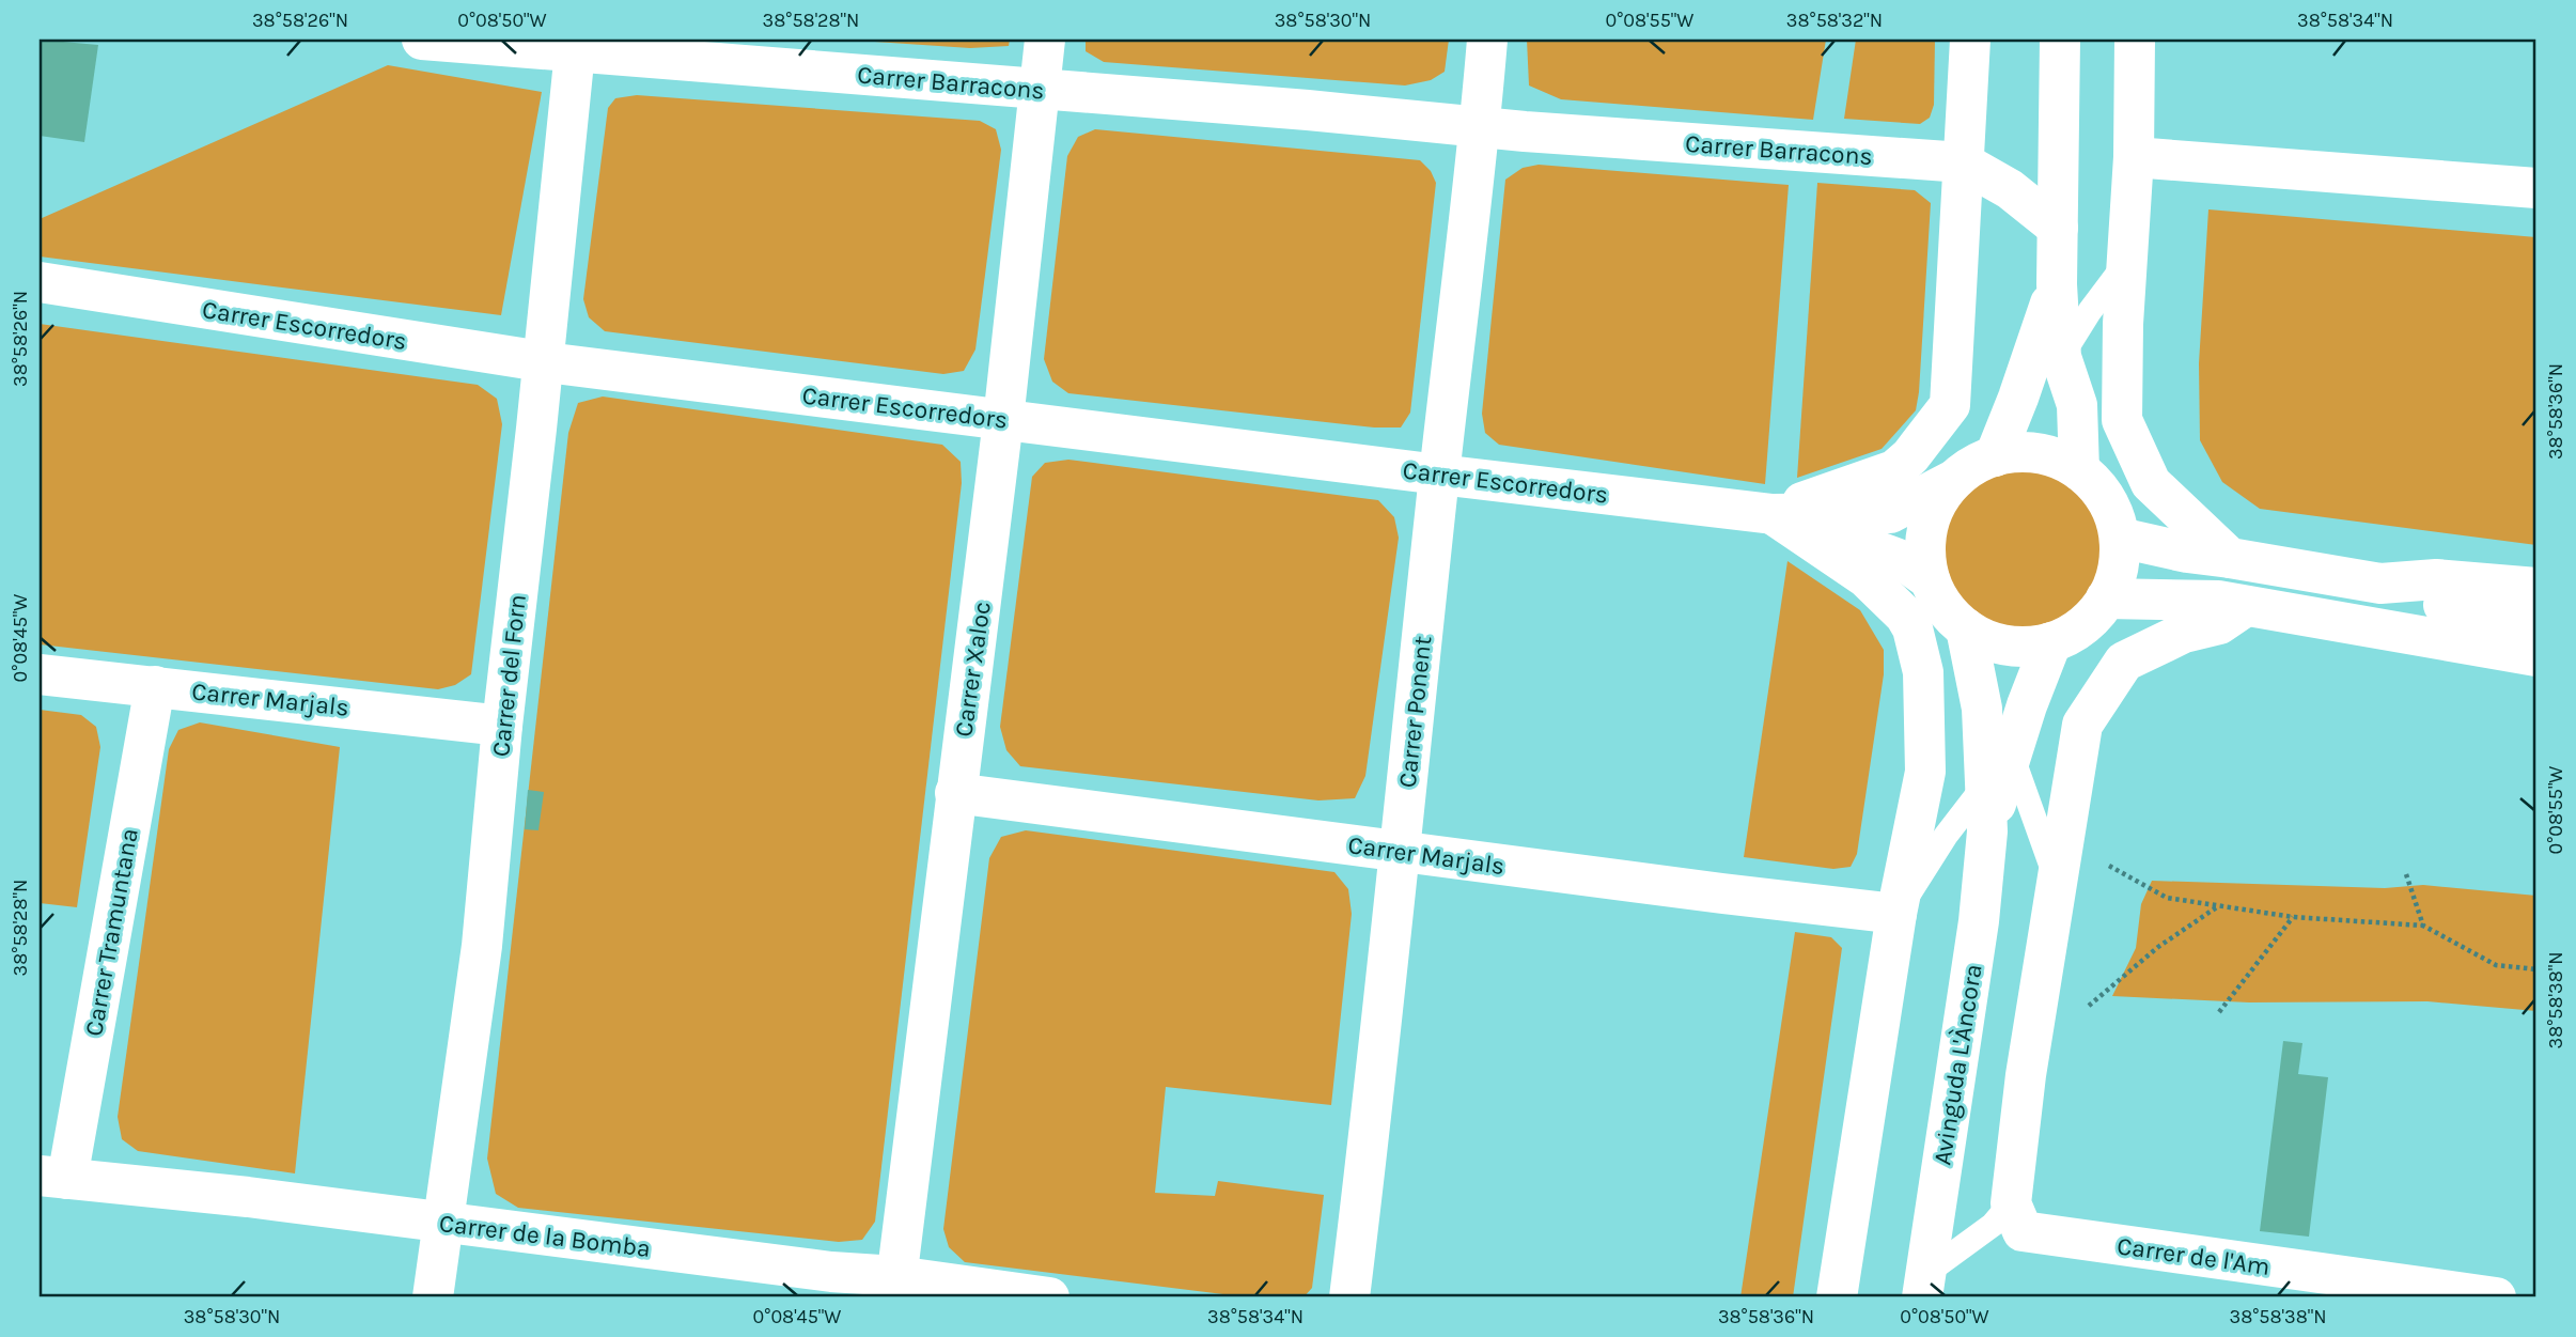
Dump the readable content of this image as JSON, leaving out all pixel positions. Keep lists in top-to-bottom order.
{
  "streets": {
    "street": [
      "Carrer Barracons",
      "Carrer Escorredors",
      "Carrer Xaloc",
      "Carrer del Forn",
      "Carrer Marjals",
      "Carrer Ponent",
      "Carrer Tramuntana",
      "Avinguda L'Àncora",
      "Carrer de la Bomba",
      "Carrer de l'Am"
    ]
  },
  "crossings": [
    ["Carrer Barracons", "Carrer Xaloc"],
    ["Carrer Barracons", "Carrer del Forn"],
    ["Carrer Barracons", "Carrer Ponent"],
    ["Carrer Escorredors", "Carrer Xaloc"],
    ["Carrer Escorredors", "Carrer del Forn"],
    ["Carrer Escorredors", "Carrer Marjals"],
    ["Carrer Escorredors", "Carrer Ponent"],
    ["Carrer Escorredors", "Avinguda L'Àncora"],
    ["Carrer Xaloc", "Carrer Marjals"],
    ["Carrer Xaloc", "Carrer de la Bomba"],
    ["Carrer del Forn", "Carrer Marjals"],
    ["Carrer del Forn", "Carrer de la Bomba"],
    ["Carrer Marjals", "Carrer Ponent"],
    ["Carrer Marjals", "Carrer Tramuntana"],
    ["Carrer Tramuntana", "Carrer de la Bomba"]
  ],
  "coordinates": [
    "38°58'26\"N",
    "0°08'50\"W",
    "38°58'28\"N",
    "38°58'30\"N",
    "0°08'55\"W",
    "38°58'32\"N",
    "38°58'34\"N",
    "38°58'36\"N",
    "0°08'45\"W",
    "38°58'38\"N"
  ]
}
